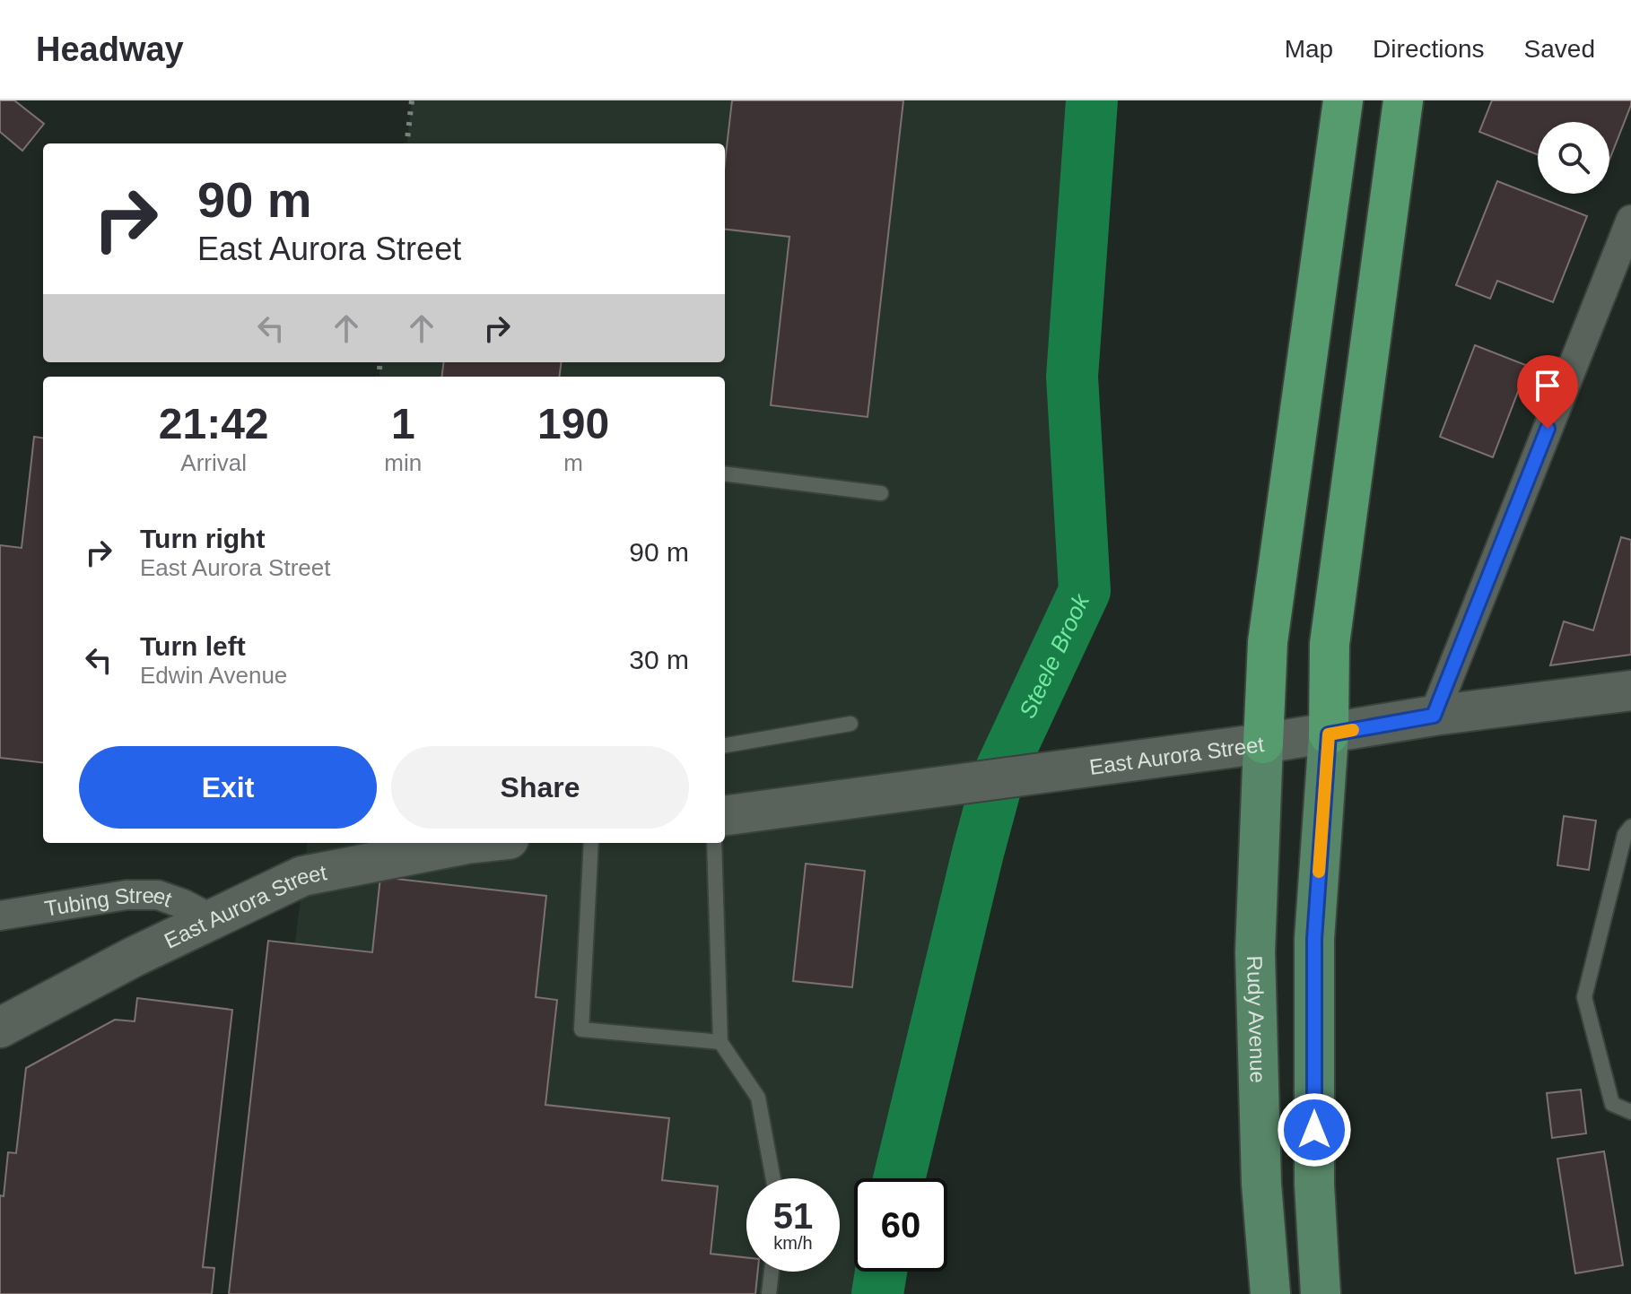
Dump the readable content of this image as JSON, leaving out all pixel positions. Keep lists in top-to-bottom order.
{
  "streets": {
    "main road": ["East Aurora Street", "Rudy Avenue"],
    "street": ["Tubing Street"]
  },
  "crossings": [
    ["East Aurora Street", "Tubing Street"],
    ["East Aurora Street", "Rudy Avenue"]
  ],
  "water": ["Steele Brook"],
  "page": {
    "header": "Headway",
    "nav": ["Map", "Directions", "Saved"],
    "turn": ["90 m", "East Aurora Street"],
    "eta": [
      "21:42",
      "Arrival",
      "1",
      "min",
      "190",
      "m"
    ],
    "list": [
      {
        "name": "Turn right",
        "note": "East Aurora Street",
        "value": "90 m"
      },
      {
        "name": "Turn left",
        "note": "Edwin Avenue",
        "value": "30 m"
      }
    ],
    "buttons": ["Exit", "Share"],
    "speed": "51 km/h",
    "limit": "60"
  }
}
